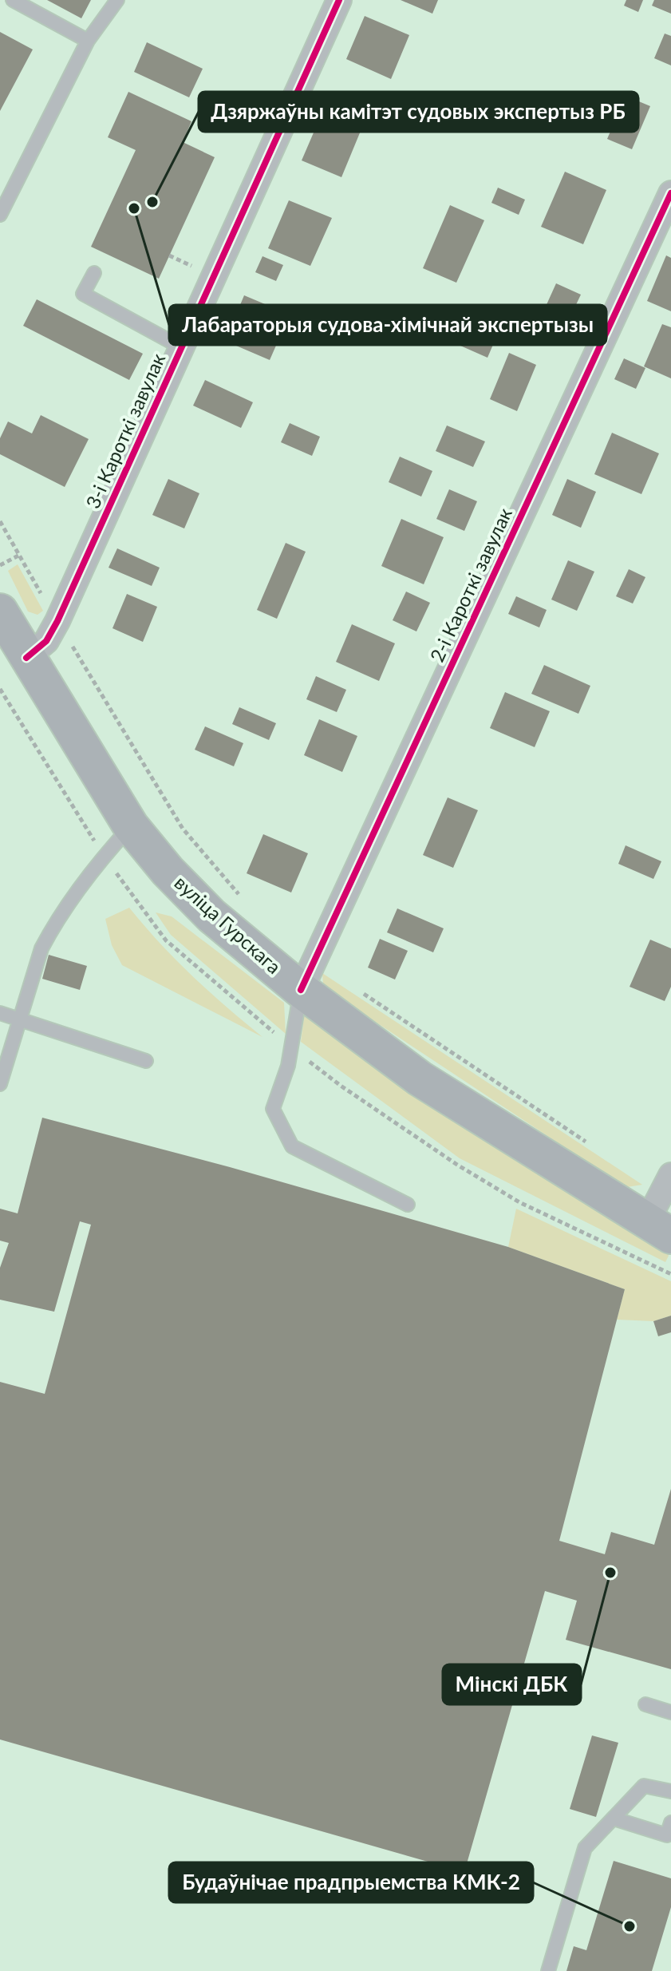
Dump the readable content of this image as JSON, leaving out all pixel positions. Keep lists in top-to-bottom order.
{
  "streets": {
    "main road": ["вуліца Гурскага"],
    "street": ["3-і Кароткі завулак", "2-і Кароткі завулак"]
  },
  "crossings": [
    ["3-і Кароткі завулак", "вуліца Гурскага"],
    ["2-і Кароткі завулак", "вуліца Гурскага"]
  ],
  "places": [
    "Дзяржаўны камітэт судовых экспертыз РБ",
    "Лабараторыя судова-хімічнай экспертызы",
    "Мінскі ДБК",
    "Будаўнічае прадпрыемства КМК-2"
  ]
}
